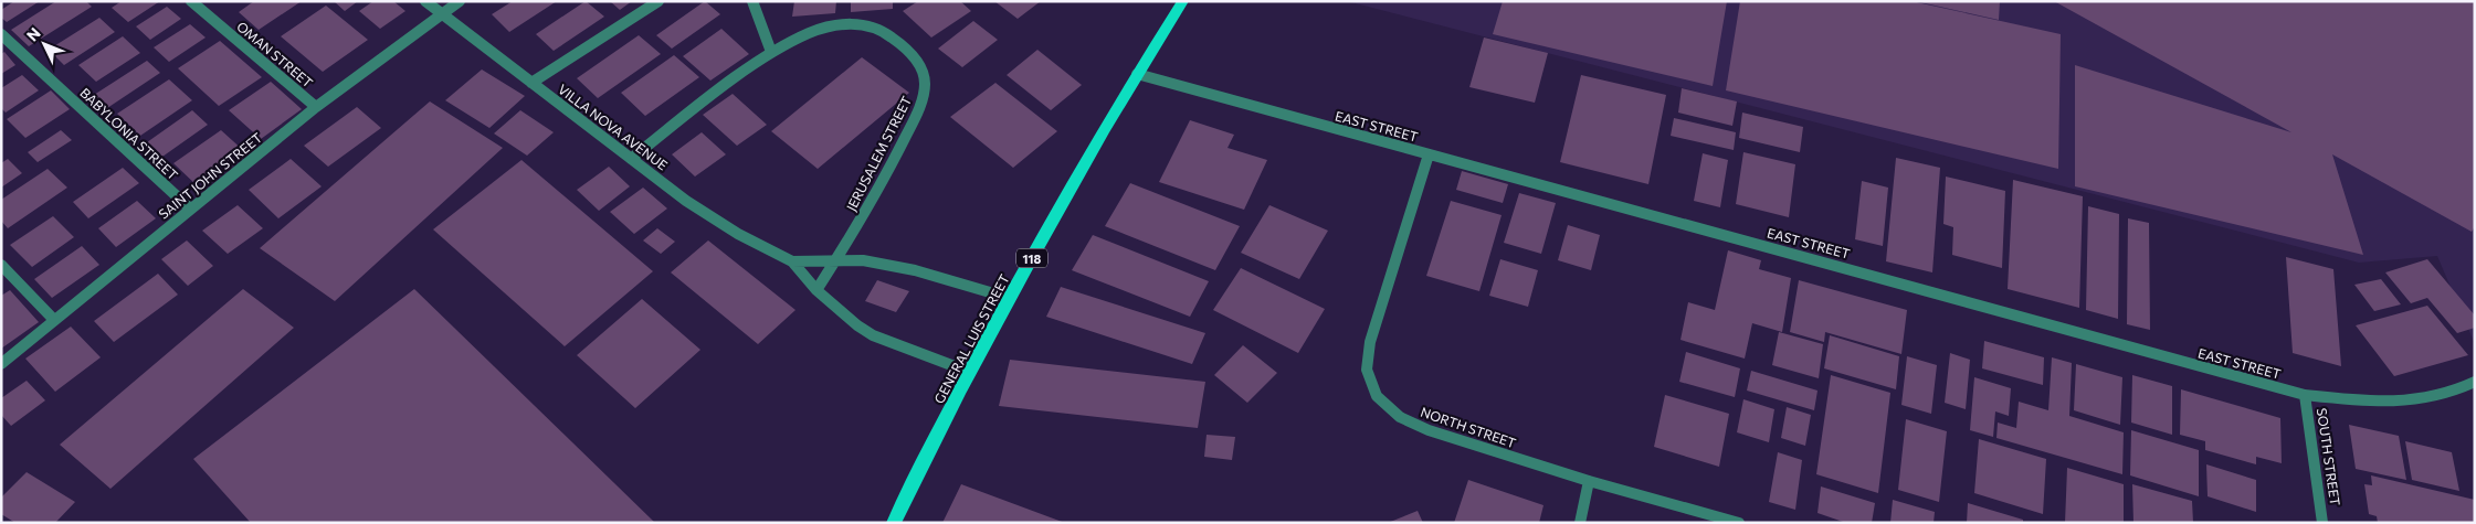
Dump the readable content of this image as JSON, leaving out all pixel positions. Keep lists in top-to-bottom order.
{
  "streets": {
    "main road": ["118", "GENERAL LUIS STREET"],
    "street": [
      "OMAN STREET",
      "EAST STREET",
      "VILLA NOVA AVENUE",
      "BABYLONIA STREET",
      "JERUSALEM STREET",
      "SAINT JOHN STREET",
      "NORTH STREET",
      "SOUTH STREET"
    ]
  },
  "crossings": [
    ["OMAN STREET", "SAINT JOHN STREET"],
    ["EAST STREET", "GENERAL LUIS STREET"],
    ["EAST STREET", "NORTH STREET"],
    ["EAST STREET", "SOUTH STREET"],
    ["VILLA NOVA AVENUE", "JERUSALEM STREET"],
    ["VILLA NOVA AVENUE", "SAINT JOHN STREET"],
    ["VILLA NOVA AVENUE", "GENERAL LUIS STREET"],
    ["BABYLONIA STREET", "SAINT JOHN STREET"]
  ],
  "north": "top left"
}
